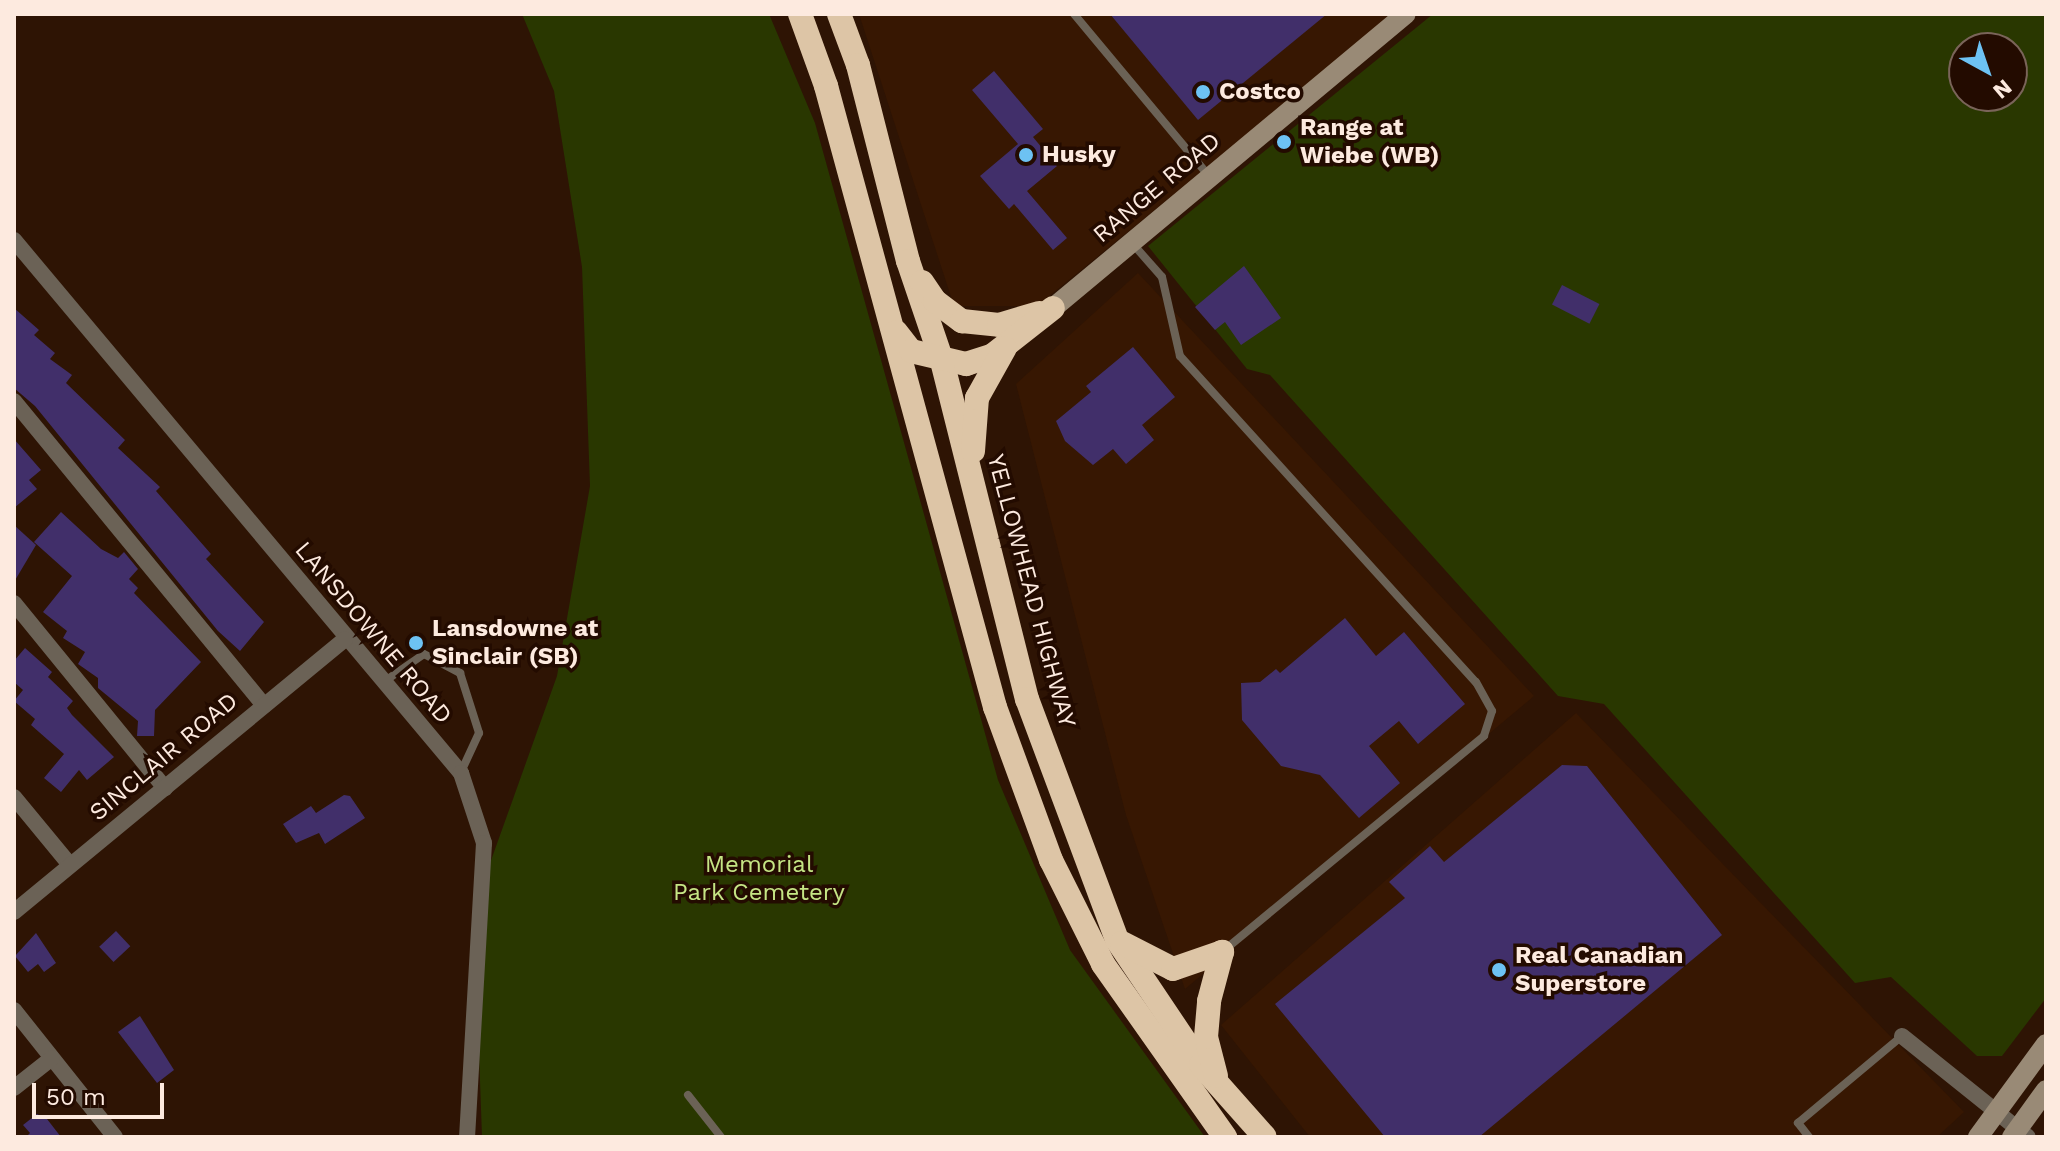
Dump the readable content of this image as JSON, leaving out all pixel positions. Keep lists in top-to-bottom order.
{
  "streets": {
    "highway": ["YELLOWHEAD HIGHWAY"],
    "street": ["RANGE ROAD", "LANSDOWNE ROAD", "SINCLAIR ROAD"]
  },
  "crossings": [
    ["LANSDOWNE ROAD", "SINCLAIR ROAD"]
  ],
  "parks": ["Memorial Park Cemetery"],
  "places": [
    "Costco",
    "Range at Wiebe (WB)",
    "Husky",
    "Lansdowne at Sinclair (SB)",
    "Real Canadian Superstore"
  ],
  "scale_bar": "50 m",
  "north": "bottom right"
}
